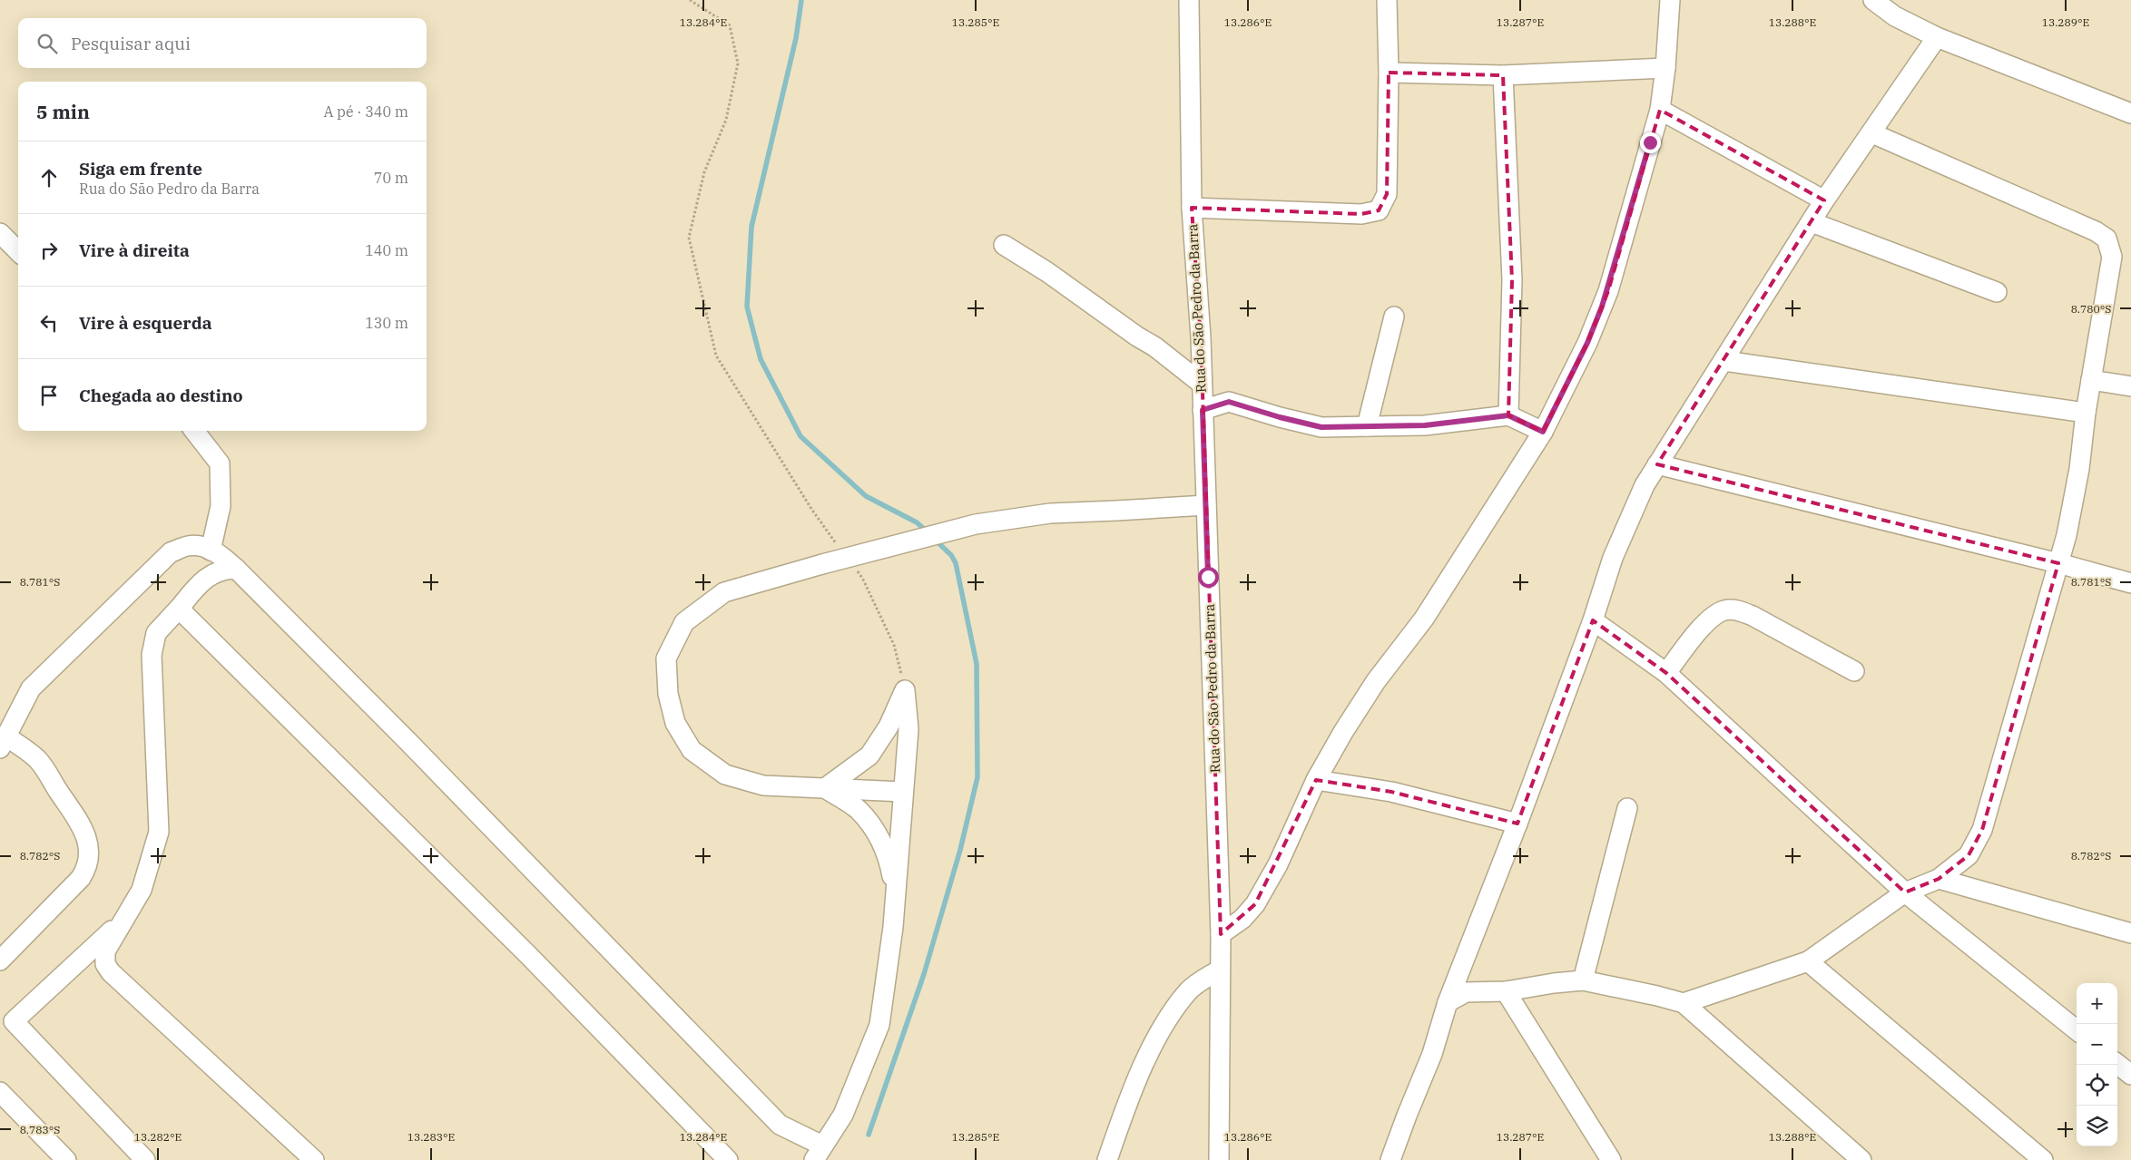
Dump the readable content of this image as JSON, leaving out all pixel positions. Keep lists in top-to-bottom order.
{
  "streets": {
    "street": ["Rua do São Pedro da Barra"]
  },
  "page": {
    "search": "Pesquisar aqui",
    "heading": ["5 min", "A pé · 340 m"],
    "list": [
      ["Siga em frente", "Rua do São Pedro da Barra", "70 m"],
      ["Vire à direita", "140 m"],
      ["Vire à esquerda", "130 m"],
      "Chegada ao destino"
    ],
    "map_buttons": ["+", "−"]
  },
  "coordinates": [
    "13.284°E",
    "13.285°E",
    "13.286°E",
    "13.287°E",
    "13.288°E",
    "13.289°E",
    "8.780°S",
    "8.781°S",
    "8.782°S",
    "8.783°S",
    "13.282°E",
    "13.283°E"
  ]
}
